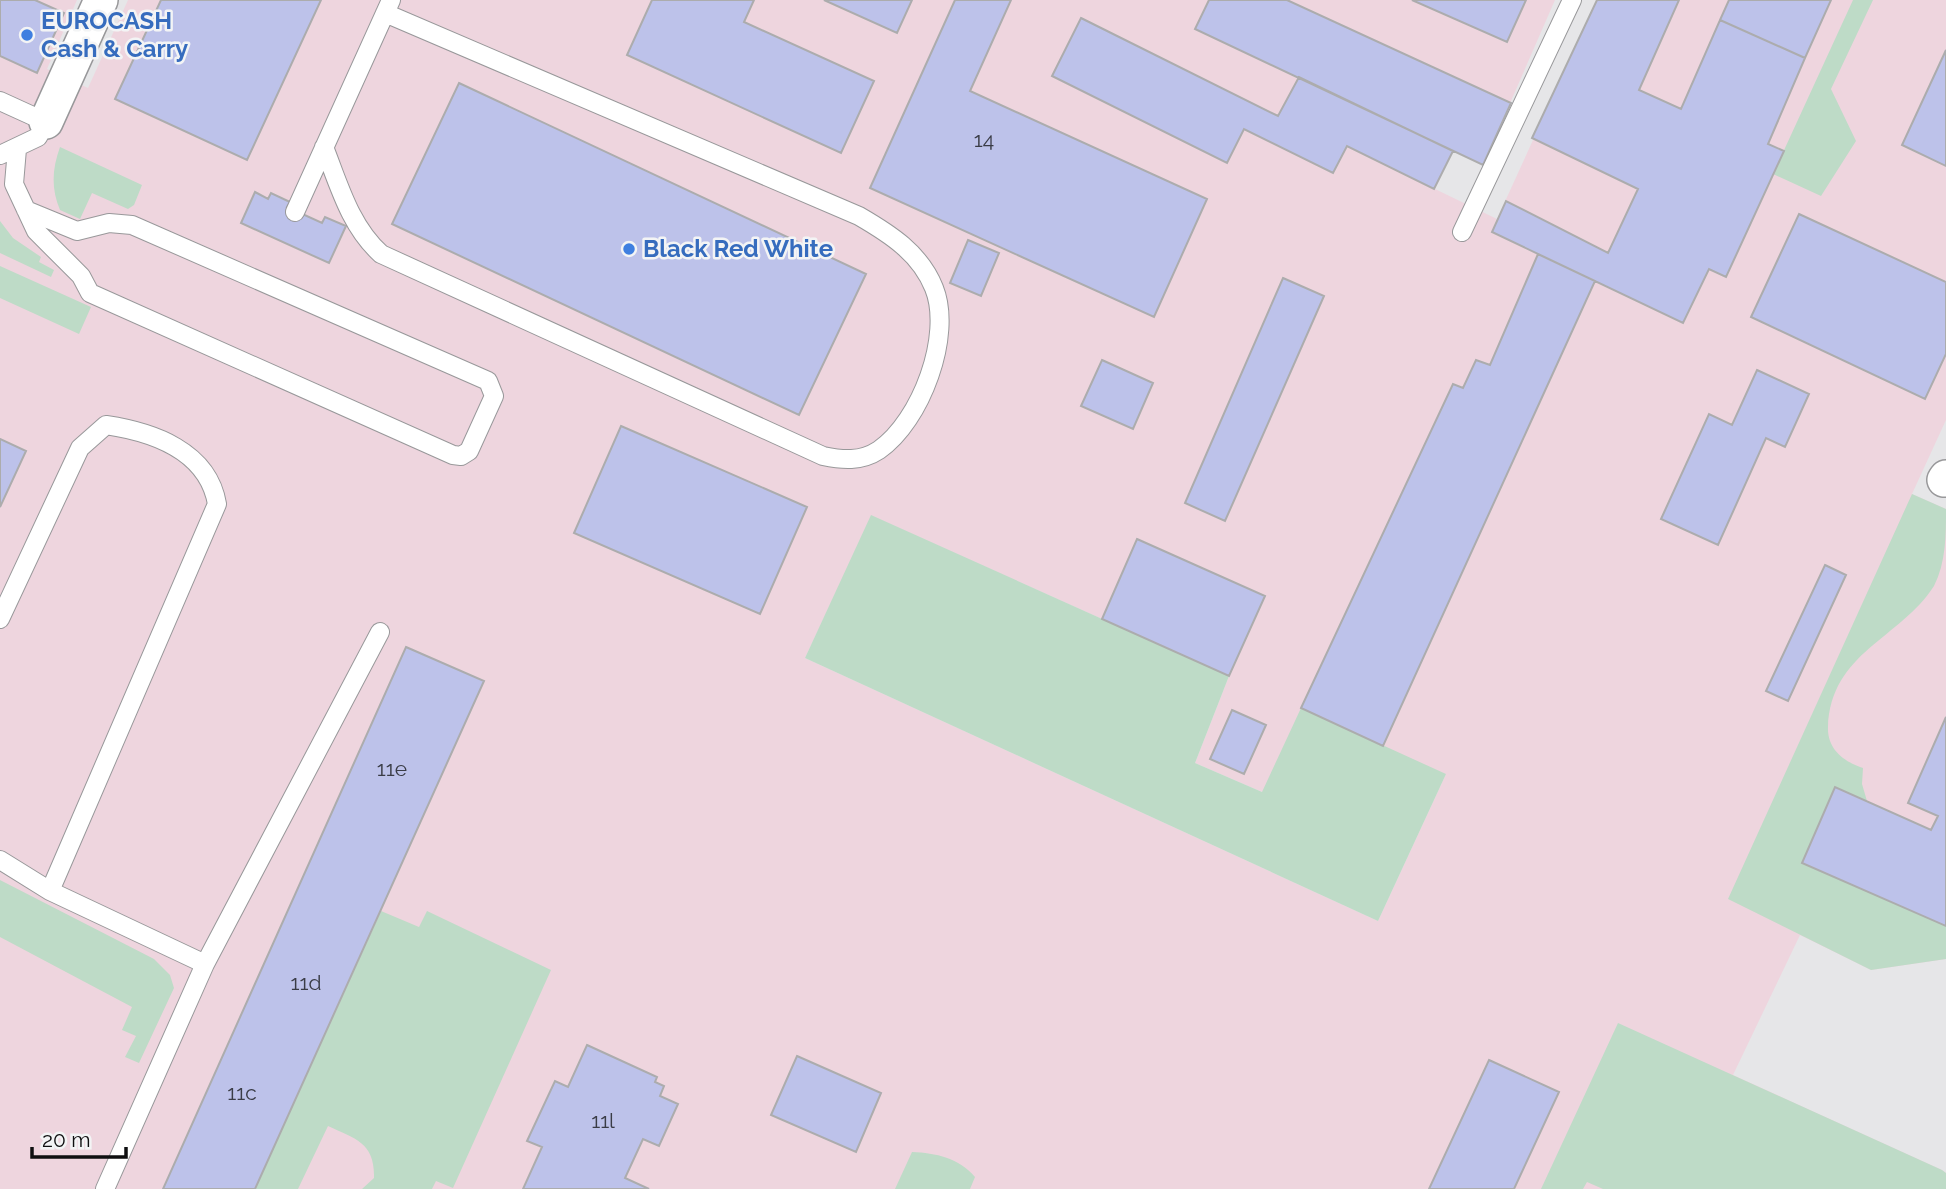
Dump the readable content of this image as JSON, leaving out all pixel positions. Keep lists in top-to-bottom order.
{
  "places": ["EUROCASH Cash & Carry", "Black Red White"],
  "house_numbers": [
    "14",
    "11e",
    "11d",
    "11c",
    "11l"
  ],
  "scale_bar": "20 m"
}
